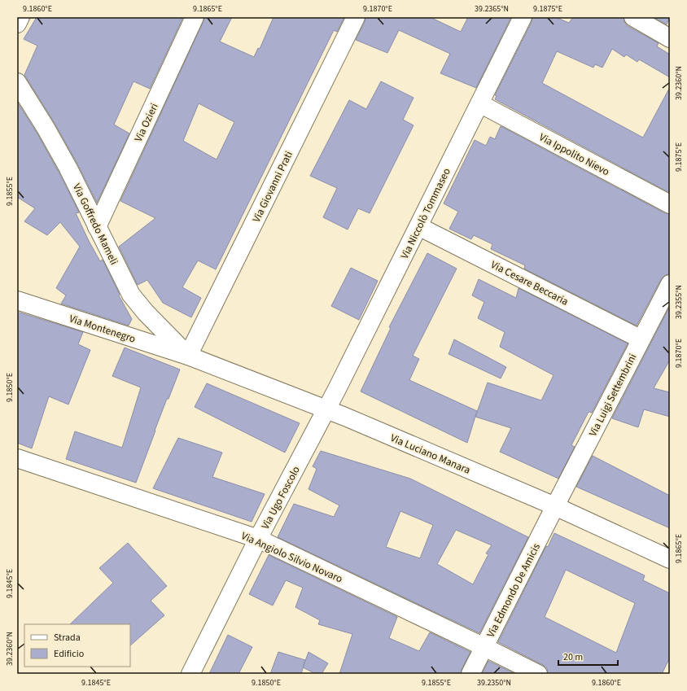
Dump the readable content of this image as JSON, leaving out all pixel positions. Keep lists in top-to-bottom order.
{
  "streets": {
    "street": [
      "Via Ozieri",
      "Via Ippolito Nievo",
      "Via Giovanni Prati",
      "Via Niccolò Tommaseo",
      "Via Goffredo Mameli",
      "Via Cesare Beccaria",
      "Via Montenegro",
      "Via Luigi Settembrini",
      "Via Luciano Manara",
      "Via Ugo Foscolo",
      "Via Angiolo Silvio Novaro",
      "Via Edmondo De Amicis"
    ]
  },
  "crossings": [
    ["Via Ozieri", "Via Goffredo Mameli"],
    ["Via Ippolito Nievo", "Via Niccolò Tommaseo"],
    ["Via Giovanni Prati", "Via Goffredo Mameli"],
    ["Via Giovanni Prati", "Via Montenegro"],
    ["Via Giovanni Prati", "Via Luciano Manara"],
    ["Via Niccolò Tommaseo", "Via Cesare Beccaria"],
    ["Via Niccolò Tommaseo", "Via Luciano Manara"],
    ["Via Niccolò Tommaseo", "Via Ugo Foscolo"],
    ["Via Goffredo Mameli", "Via Montenegro"],
    ["Via Goffredo Mameli", "Via Luciano Manara"],
    ["Via Cesare Beccaria", "Via Luigi Settembrini"],
    ["Via Montenegro", "Via Luciano Manara"],
    ["Via Luigi Settembrini", "Via Luciano Manara"],
    ["Via Luigi Settembrini", "Via Edmondo De Amicis"],
    ["Via Luciano Manara", "Via Ugo Foscolo"],
    ["Via Luciano Manara", "Via Edmondo De Amicis"],
    ["Via Ugo Foscolo", "Via Angiolo Silvio Novaro"],
    ["Via Angiolo Silvio Novaro", "Via Edmondo De Amicis"]
  ],
  "legend": ["Strada", "Edificio"],
  "scale_bar": "20 m",
  "coordinates": [
    "9.1860°E",
    "9.1865°E",
    "9.1870°E",
    "39.2365°N",
    "9.1875°E",
    "39.2360°N",
    "9.1855°E",
    "39.2355°N",
    "9.1850°E",
    "9.1845°E",
    "39.2350°N"
  ]
}
